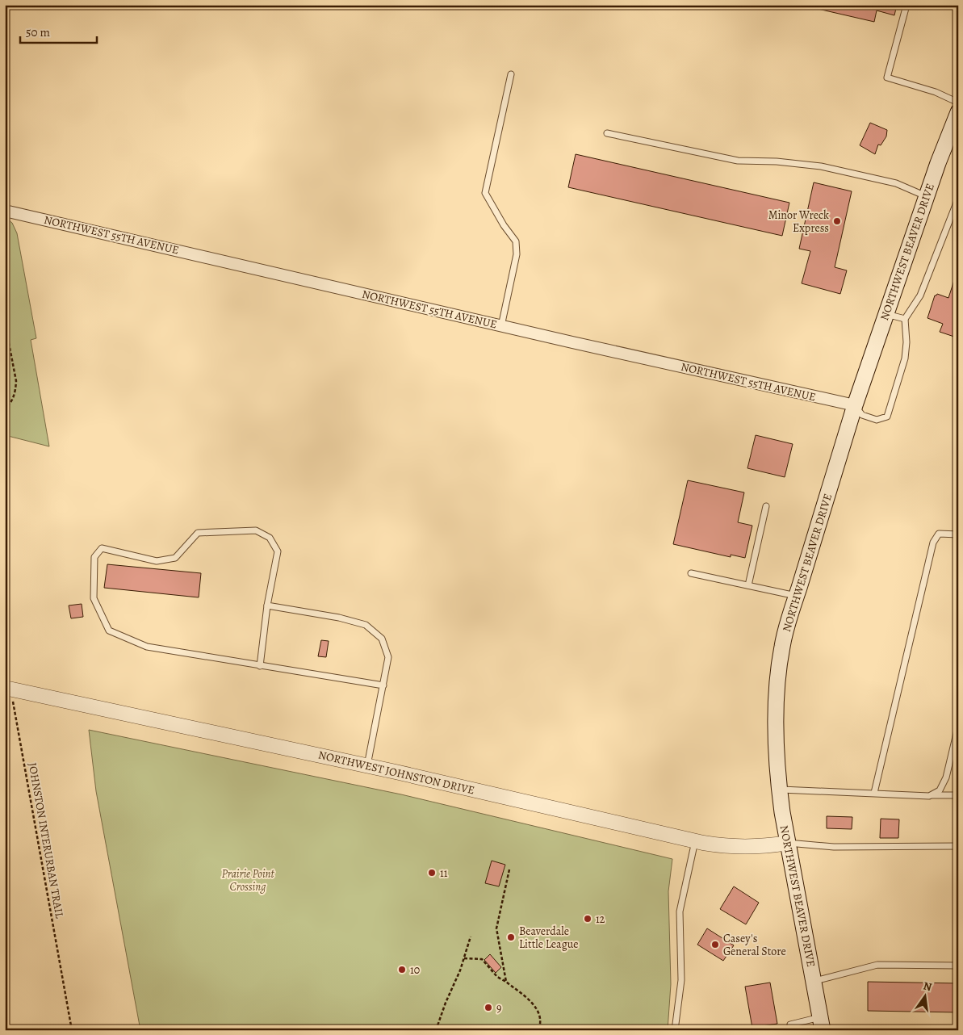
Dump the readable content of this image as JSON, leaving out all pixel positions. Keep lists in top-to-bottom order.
{
  "streets": {
    "main road": ["NORTHWEST BEAVER DRIVE"],
    "street": ["NORTHWEST 55TH AVENUE", "NORTHWEST JOHNSTON DRIVE"],
    "path": ["JOHNSTON INTERURBAN TRAIL"]
  },
  "crossings": [
    ["NORTHWEST 55TH AVENUE", "NORTHWEST BEAVER DRIVE"],
    ["NORTHWEST BEAVER DRIVE", "NORTHWEST JOHNSTON DRIVE"],
    ["NORTHWEST JOHNSTON DRIVE", "JOHNSTON INTERURBAN TRAIL"]
  ],
  "parks": ["Prairie Point Crossing"],
  "places": [
    "Minor Wreck Express",
    "11",
    "12",
    "Beaverdale Little League",
    "Casey's General Store",
    "10",
    "9"
  ],
  "scale_bar": "50 m",
  "north": "top"
}
